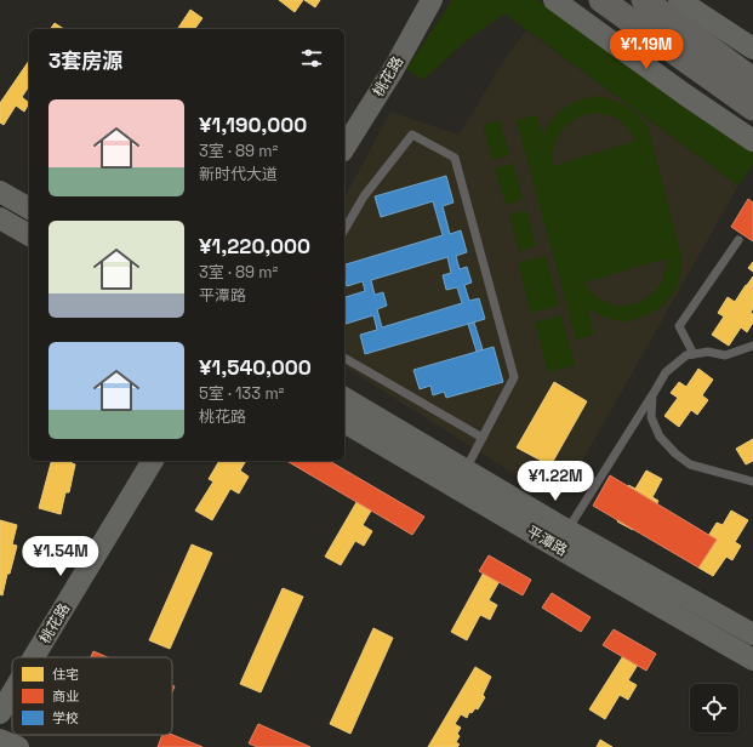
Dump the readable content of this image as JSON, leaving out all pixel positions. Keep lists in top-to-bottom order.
{
  "streets": {
    "street": ["桃花路", "平潭路"]
  },
  "legend": ["住宅", "商业", "学校"],
  "page": {
    "price": ["¥1.19M", "¥1.22M", "¥1.54M"],
    "heading": "3套房源",
    "list": [
      {
        "name": "¥1,190,000",
        "note": "3室 · 89 m² · 新时代大道"
      },
      {
        "name": "¥1,220,000",
        "note": "3室 · 89 m² · 平潭路"
      },
      {
        "name": "¥1,540,000",
        "note": "5室 · 133 m² · 桃花路"
      }
    ]
  }
}
